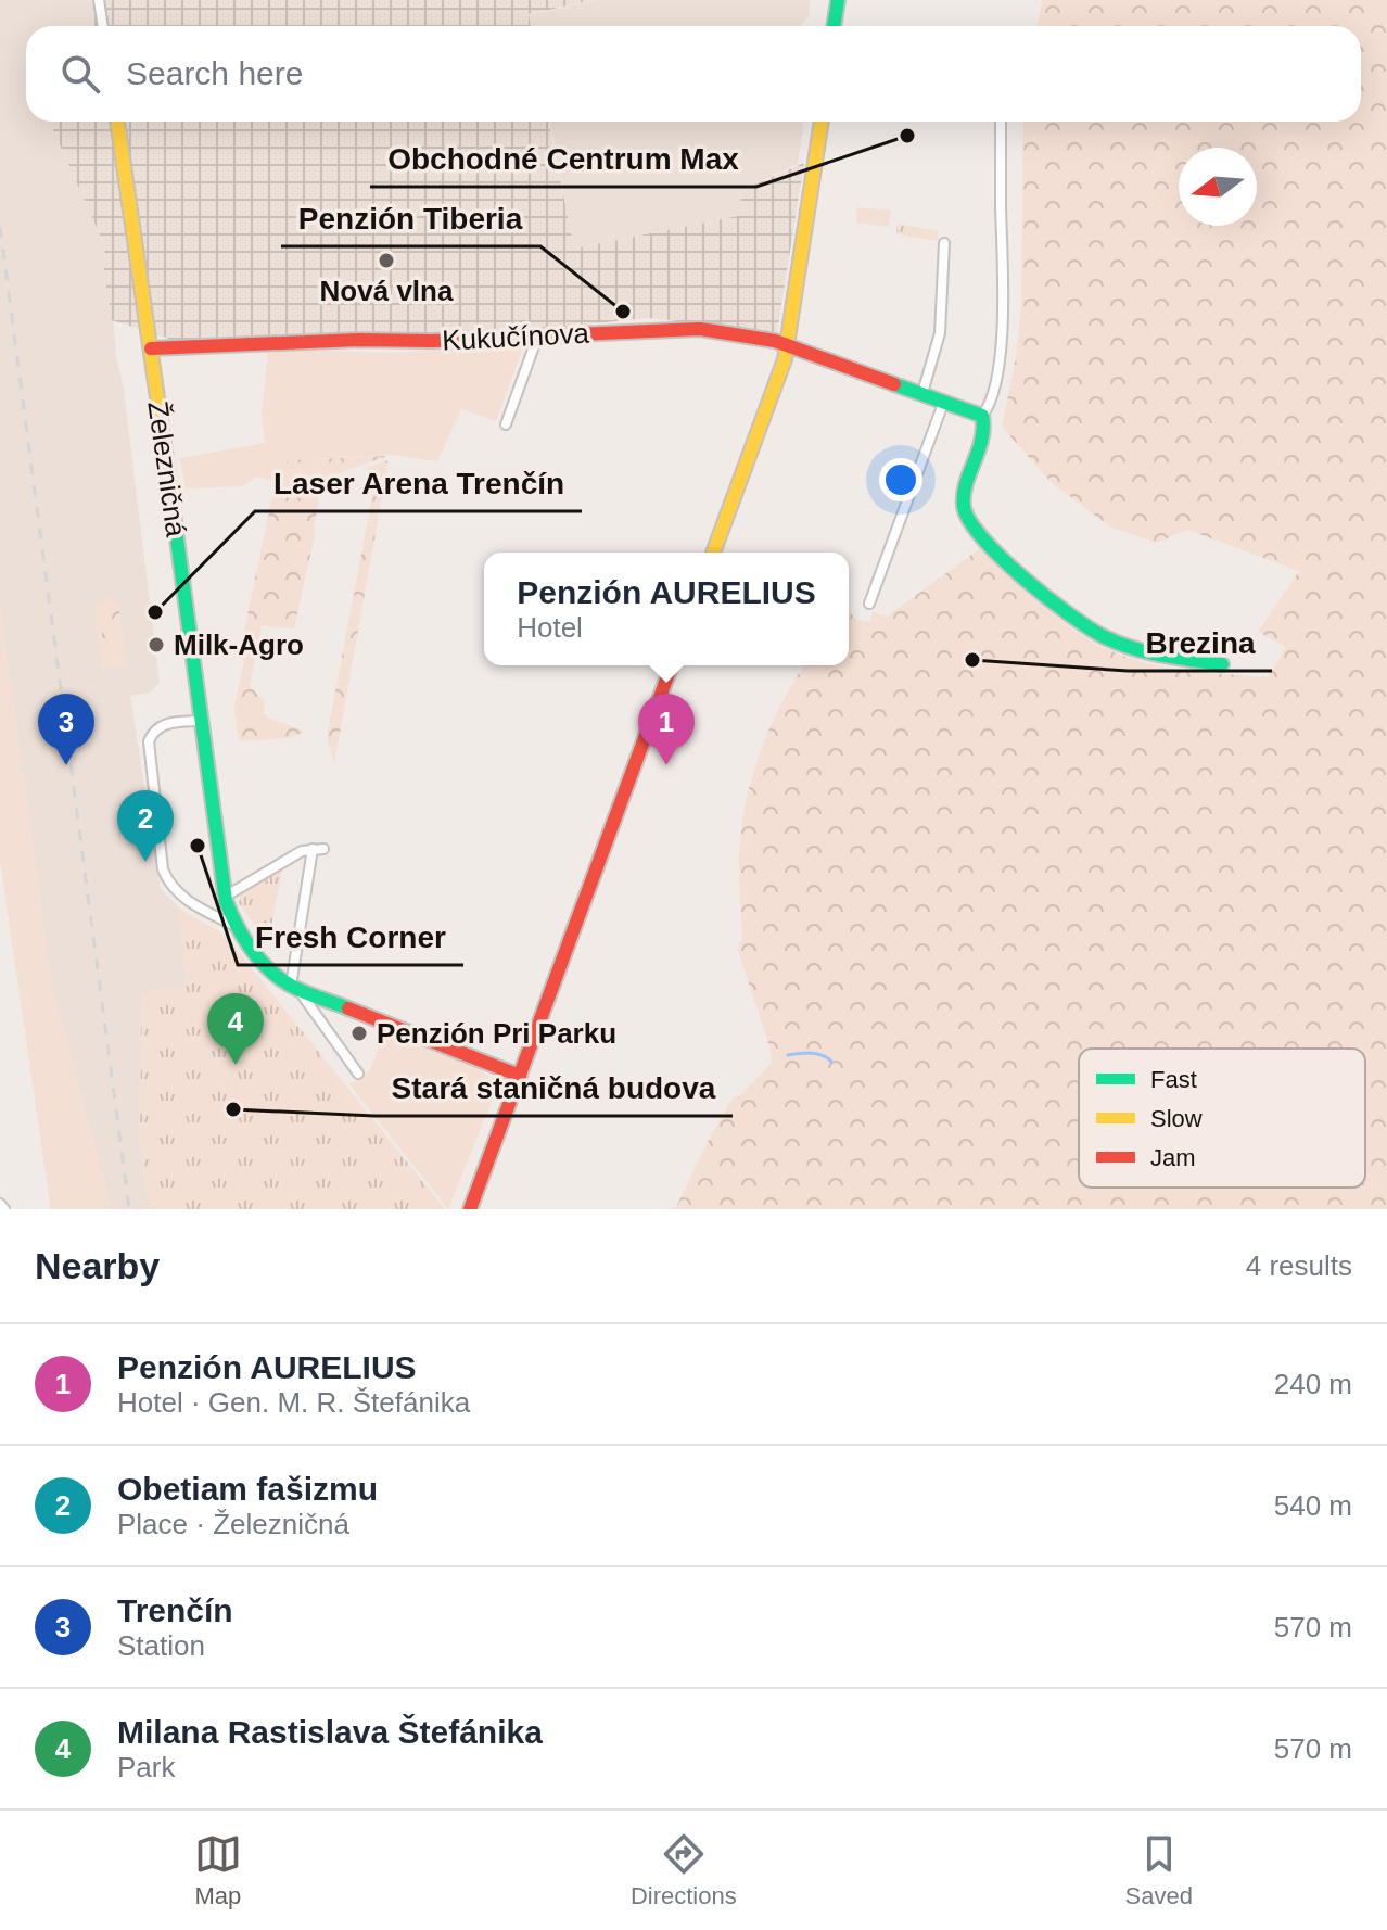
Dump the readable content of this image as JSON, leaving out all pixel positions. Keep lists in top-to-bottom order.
{
  "streets": {
    "street": ["Kukučínova", "Železničná"]
  },
  "crossings": [
    ["Kukučínova", "Železničná"]
  ],
  "places": [
    "Obchodné Centrum Max",
    "Nová vlna",
    "Penzión Tiberia",
    "Laser Arena Trenčín",
    "Milk-Agro",
    "Brezina",
    "Fresh Corner",
    "Penzión Pri Parku",
    "Stará staničná budova"
  ],
  "legend": ["Fast", "Slow", "Jam"],
  "north": "left",
  "page": {
    "search": "Search here",
    "popup": ["Penzión AURELIUS", "Hotel"],
    "pins": [
      "1",
      "3",
      "2",
      "4"
    ],
    "heading": ["Nearby", "4 results"],
    "list": [
      {
        "mark": "1",
        "name": "Penzión AURELIUS",
        "note": "Hotel · Gen. M. R. Štefánika",
        "value": "240 m"
      },
      {
        "mark": "2",
        "name": "Obetiam fašizmu",
        "note": "Place · Železničná",
        "value": "540 m"
      },
      {
        "mark": "3",
        "name": "Trenčín",
        "note": "Station",
        "value": "570 m"
      },
      {
        "mark": "4",
        "name": "Milana Rastislava Štefánika",
        "note": "Park",
        "value": "570 m"
      }
    ],
    "nav": ["Map", "Directions", "Saved"]
  }
}
